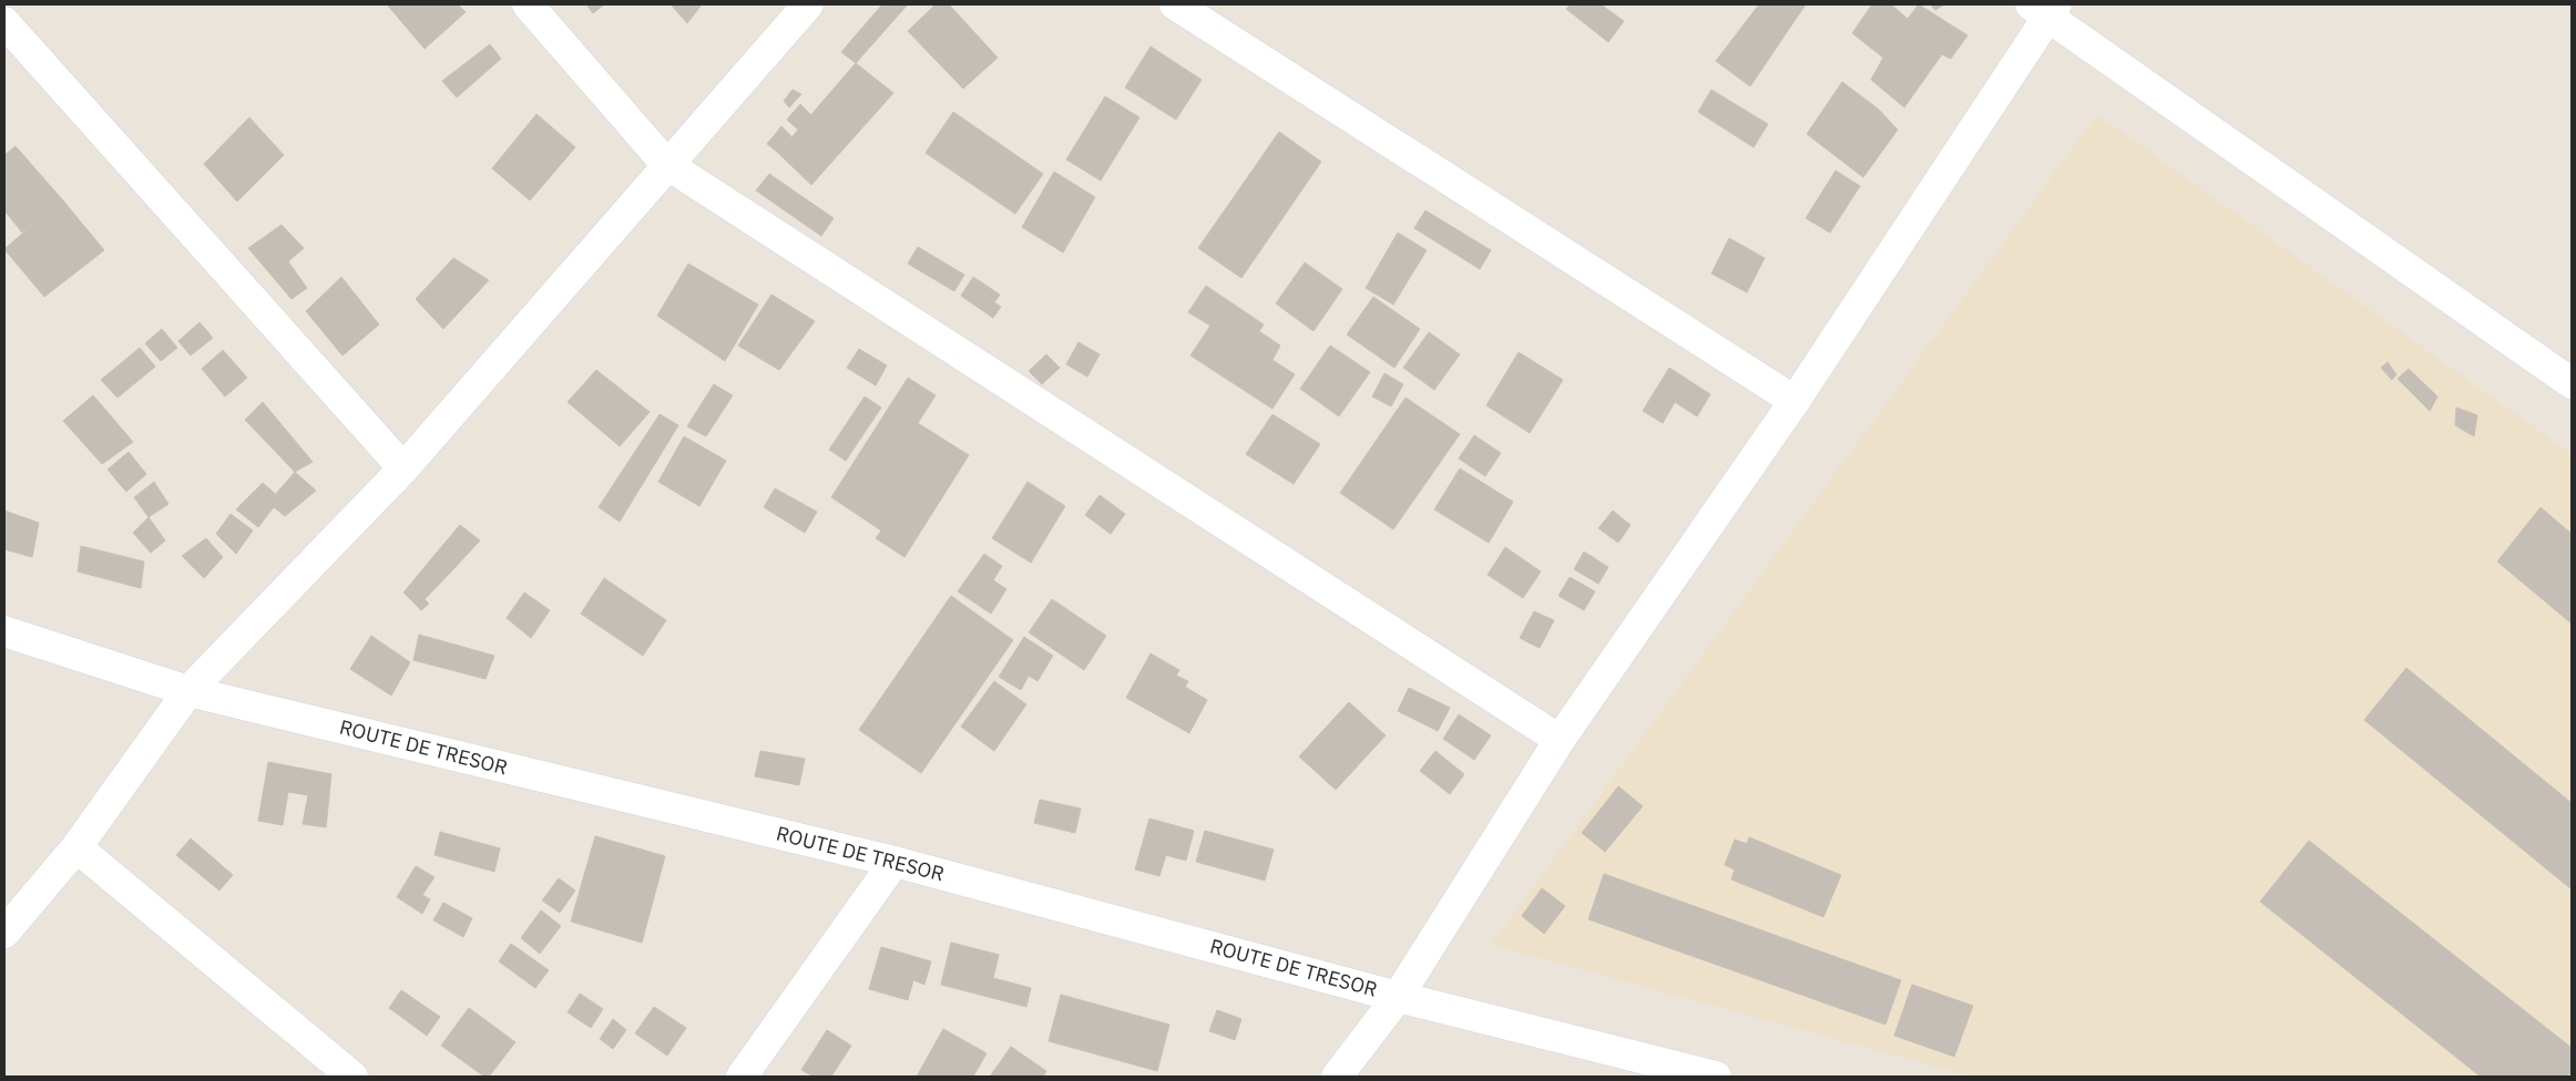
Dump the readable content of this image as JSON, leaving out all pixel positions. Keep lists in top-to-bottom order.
{
  "streets": {
    "street": ["ROUTE DE TRESOR"]
  }
}
